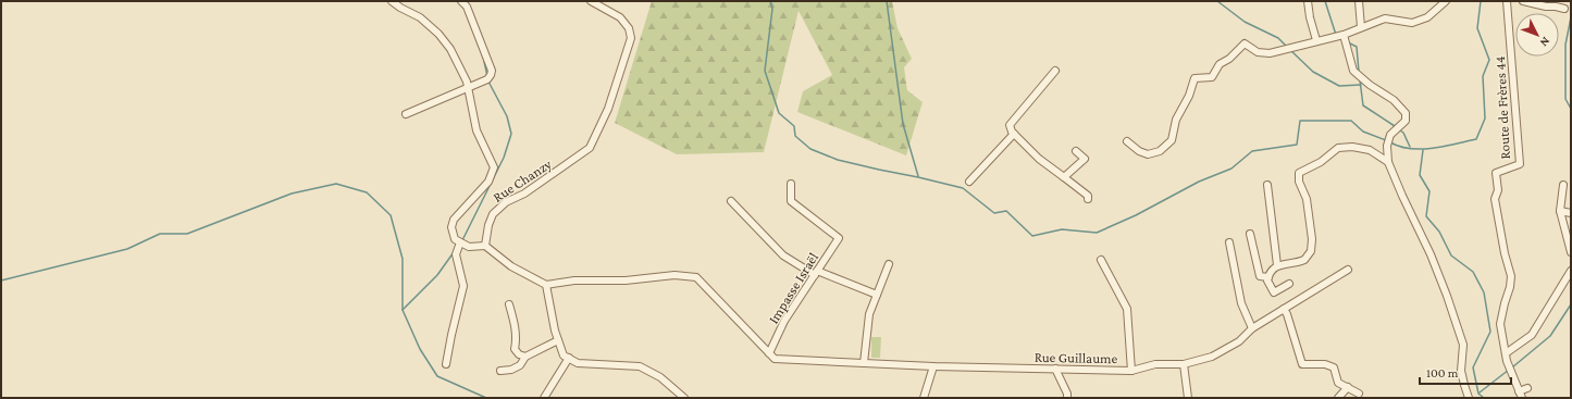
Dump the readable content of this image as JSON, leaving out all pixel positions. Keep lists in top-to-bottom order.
{
  "streets": {
    "street": [
      "Route de Frères 44",
      "Rue Chanzy",
      "Impasse Israël",
      "Rue Guillaume"
    ]
  },
  "crossings": [
    ["Impasse Israël", "Rue Guillaume"]
  ],
  "scale_bar": "100 m",
  "north": "bottom right"
}
